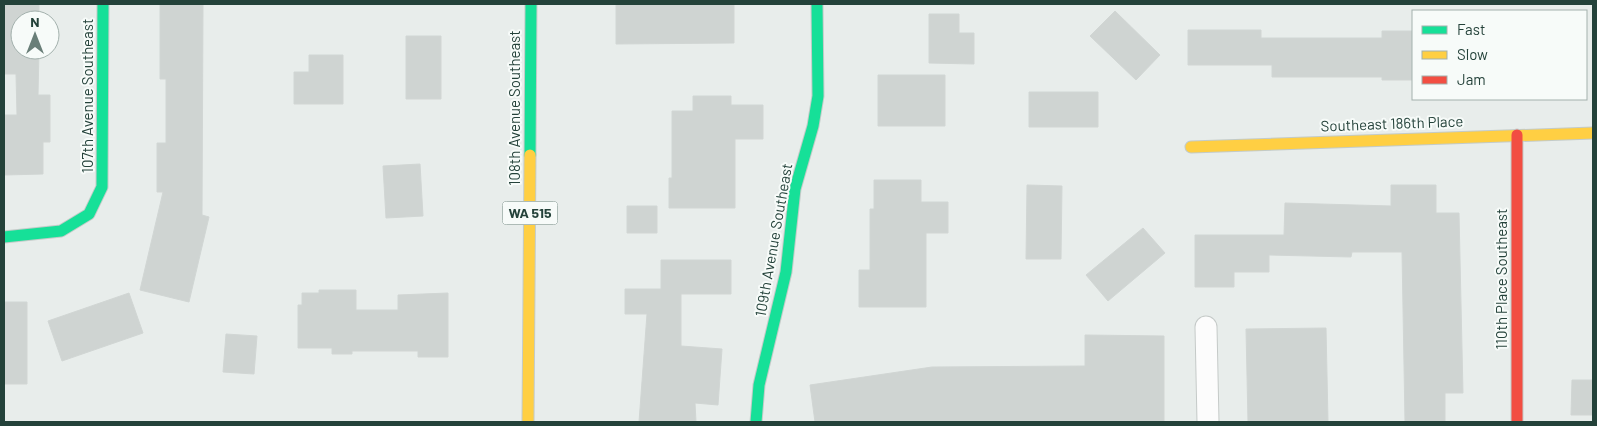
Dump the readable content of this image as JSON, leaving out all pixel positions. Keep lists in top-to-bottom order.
{
  "streets": {
    "street": [
      "107th Avenue Southeast",
      "108th Avenue Southeast",
      "Southeast 186th Place",
      "WA 515",
      "109th Avenue Southeast",
      "110th Place Southeast"
    ]
  },
  "crossings": [
    ["Southeast 186th Place", "110th Place Southeast"]
  ],
  "legend": ["Fast", "Slow", "Jam"],
  "north": "top"
}
